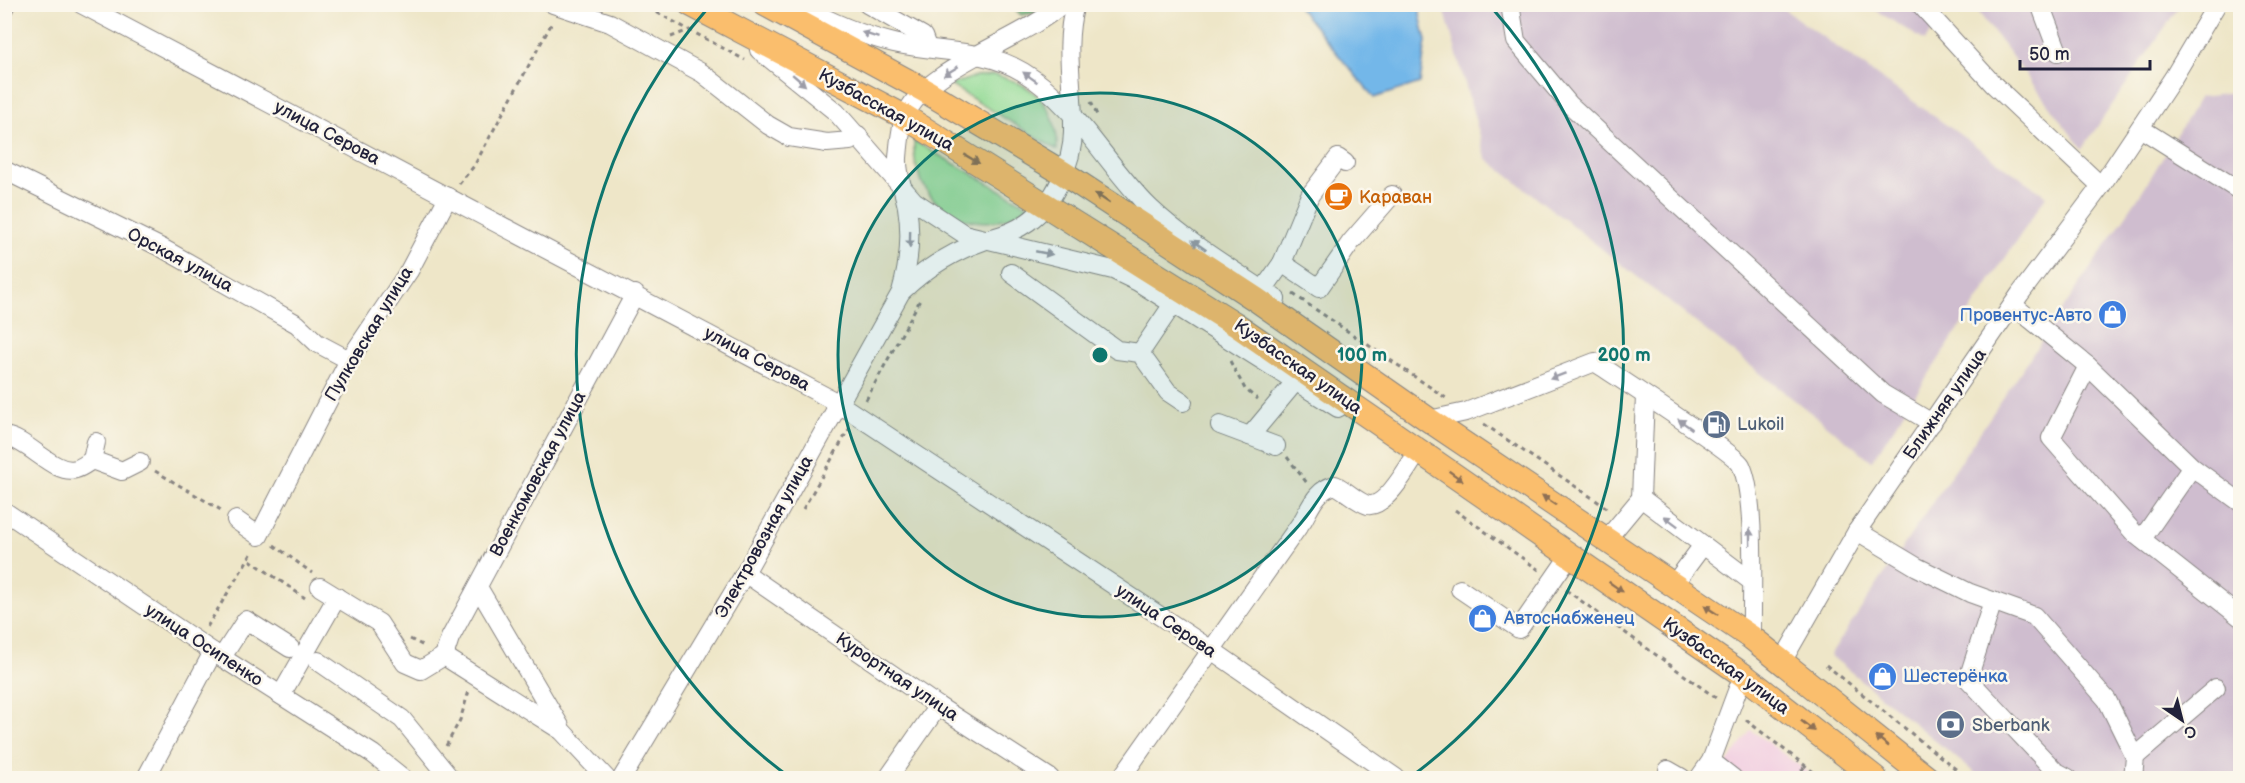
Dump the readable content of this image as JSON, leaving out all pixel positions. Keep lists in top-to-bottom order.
{
  "streets": {
    "main road": ["Кузбасская улица"],
    "street": [
      "улица Серова",
      "Орская улица",
      "Пулковская улица",
      "Ближняя улица",
      "Военкомовская улица",
      "Электровозная улица",
      "улица Осипенко",
      "Курортная улица"
    ]
  },
  "crossings": [
    ["Кузбасская улица", "Ближняя улица"],
    ["улица Серова", "Пулковская улица"],
    ["улица Серова", "Военкомовская улица"],
    ["улица Серова", "Электровозная улица"],
    ["Орская улица", "Пулковская улица"],
    ["Электровозная улица", "Курортная улица"]
  ],
  "places": {
    "cafe": ["Караван"],
    "shop": ["Провентус-Авто", "Автоснабженец", "Шестерёнка"],
    "fuel station": ["Lukoil"],
    "bank": ["Sberbank"]
  },
  "scale_bar": "50 m",
  "north": "bottom right",
  "rings": ["100 m", "200 m"]
}
